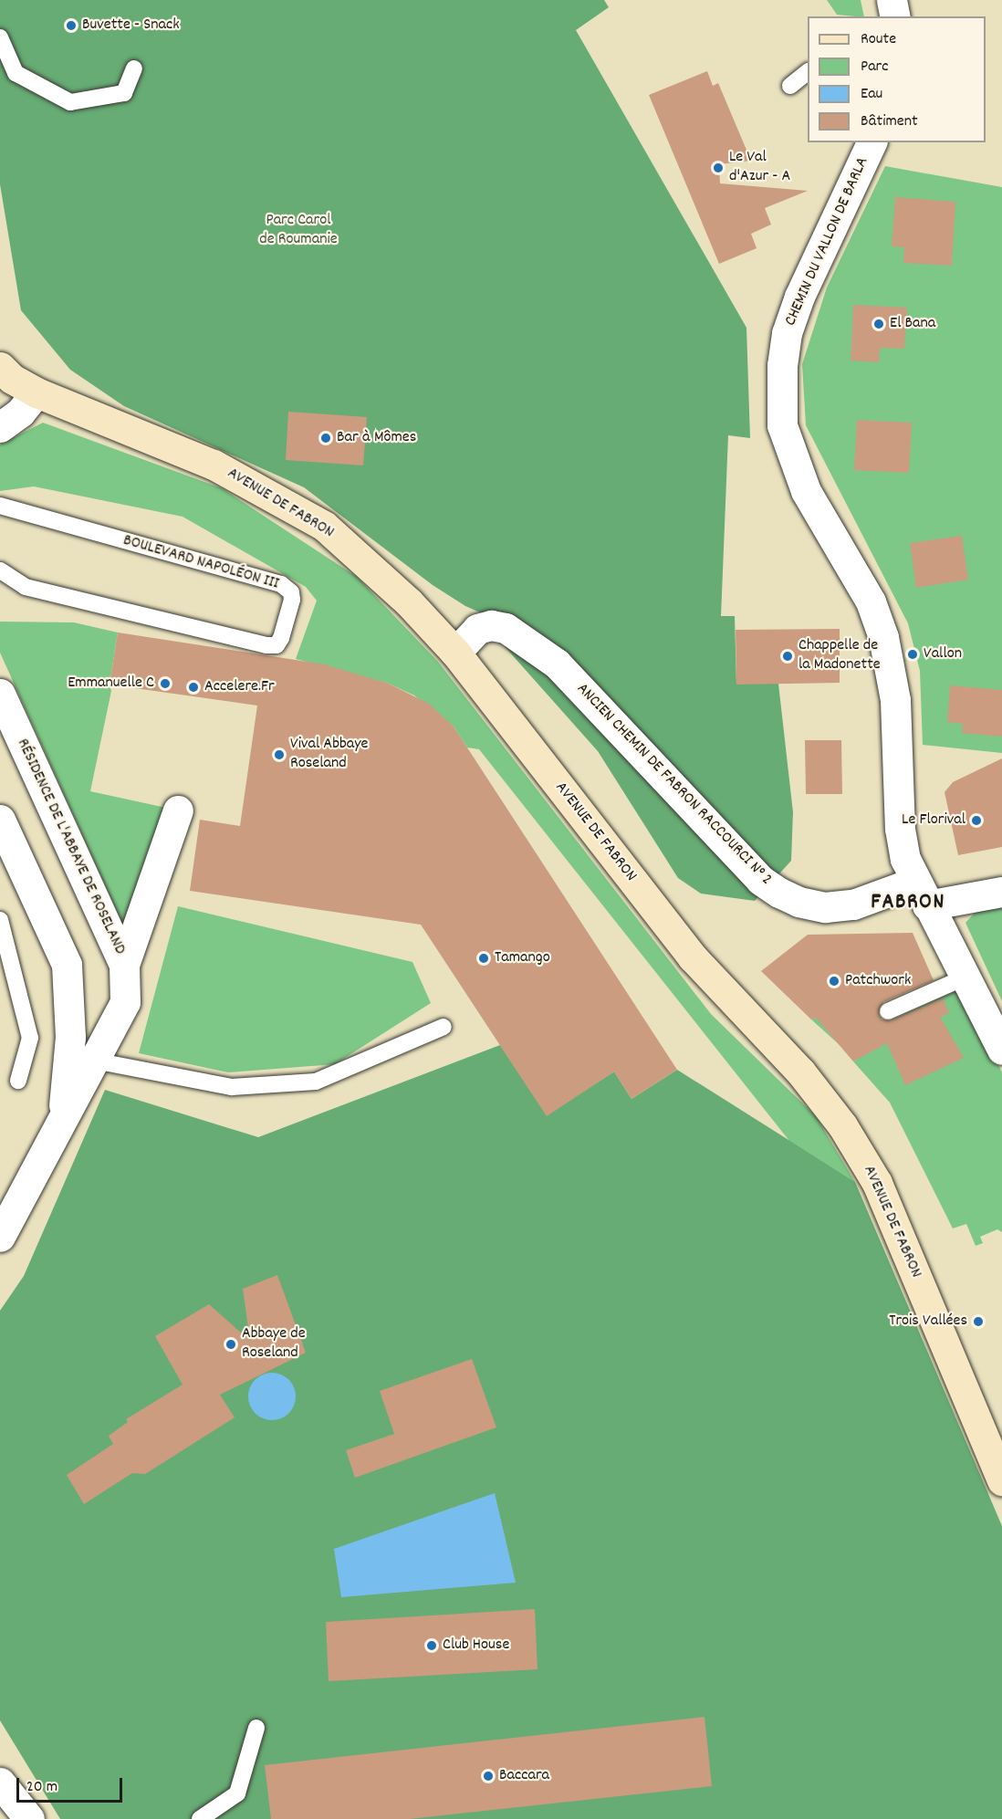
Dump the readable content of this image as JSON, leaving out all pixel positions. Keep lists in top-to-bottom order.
{
  "streets": {
    "street": [
      "CHEMIN DU VALLON DE BARLA",
      "AVENUE DE FABRON",
      "ANCIEN CHEMIN DE FABRON RACCOURCI N° 2",
      "RÉSIDENCE DE L'ABBAYE DE ROSELAND"
    ],
    "lane": ["BOULEVARD NAPOLÉON III"]
  },
  "crossings": [
    ["CHEMIN DU VALLON DE BARLA", "ANCIEN CHEMIN DE FABRON RACCOURCI N° 2"],
    ["AVENUE DE FABRON", "ANCIEN CHEMIN DE FABRON RACCOURCI N° 2"]
  ],
  "districts": ["FABRON"],
  "parks": ["Parc Carol de Roumanie"],
  "places": [
    "Buvette - Snack",
    "Le Val d'Azur - A",
    "El Bana",
    "Bar à Mômes",
    "Vallon",
    "Chappelle de la Madonette",
    "Emmanuelle C",
    "Accelere.Fr",
    "Vival Abbaye Roseland",
    "Le Florival",
    "Tamango",
    "Patchwork",
    "Trois Vallées",
    "Abbaye de Roseland",
    "Club House",
    "Baccara"
  ],
  "legend": [
    "Route",
    "Parc",
    "Eau",
    "Bâtiment"
  ],
  "scale_bar": "20 m"
}
